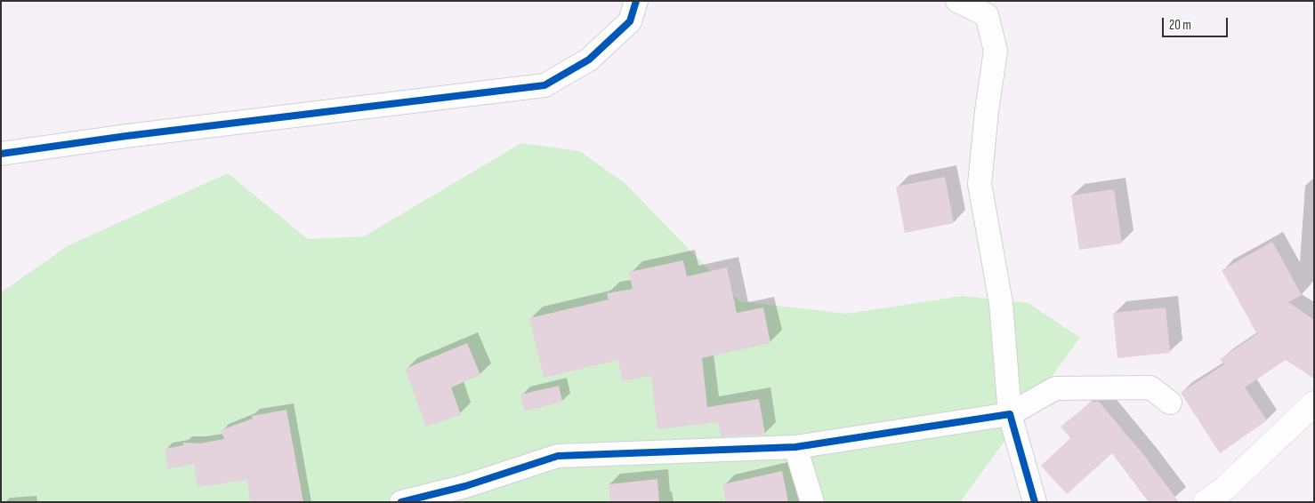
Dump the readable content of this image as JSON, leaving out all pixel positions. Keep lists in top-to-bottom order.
{
  "scale_bar": "20 m"
}
